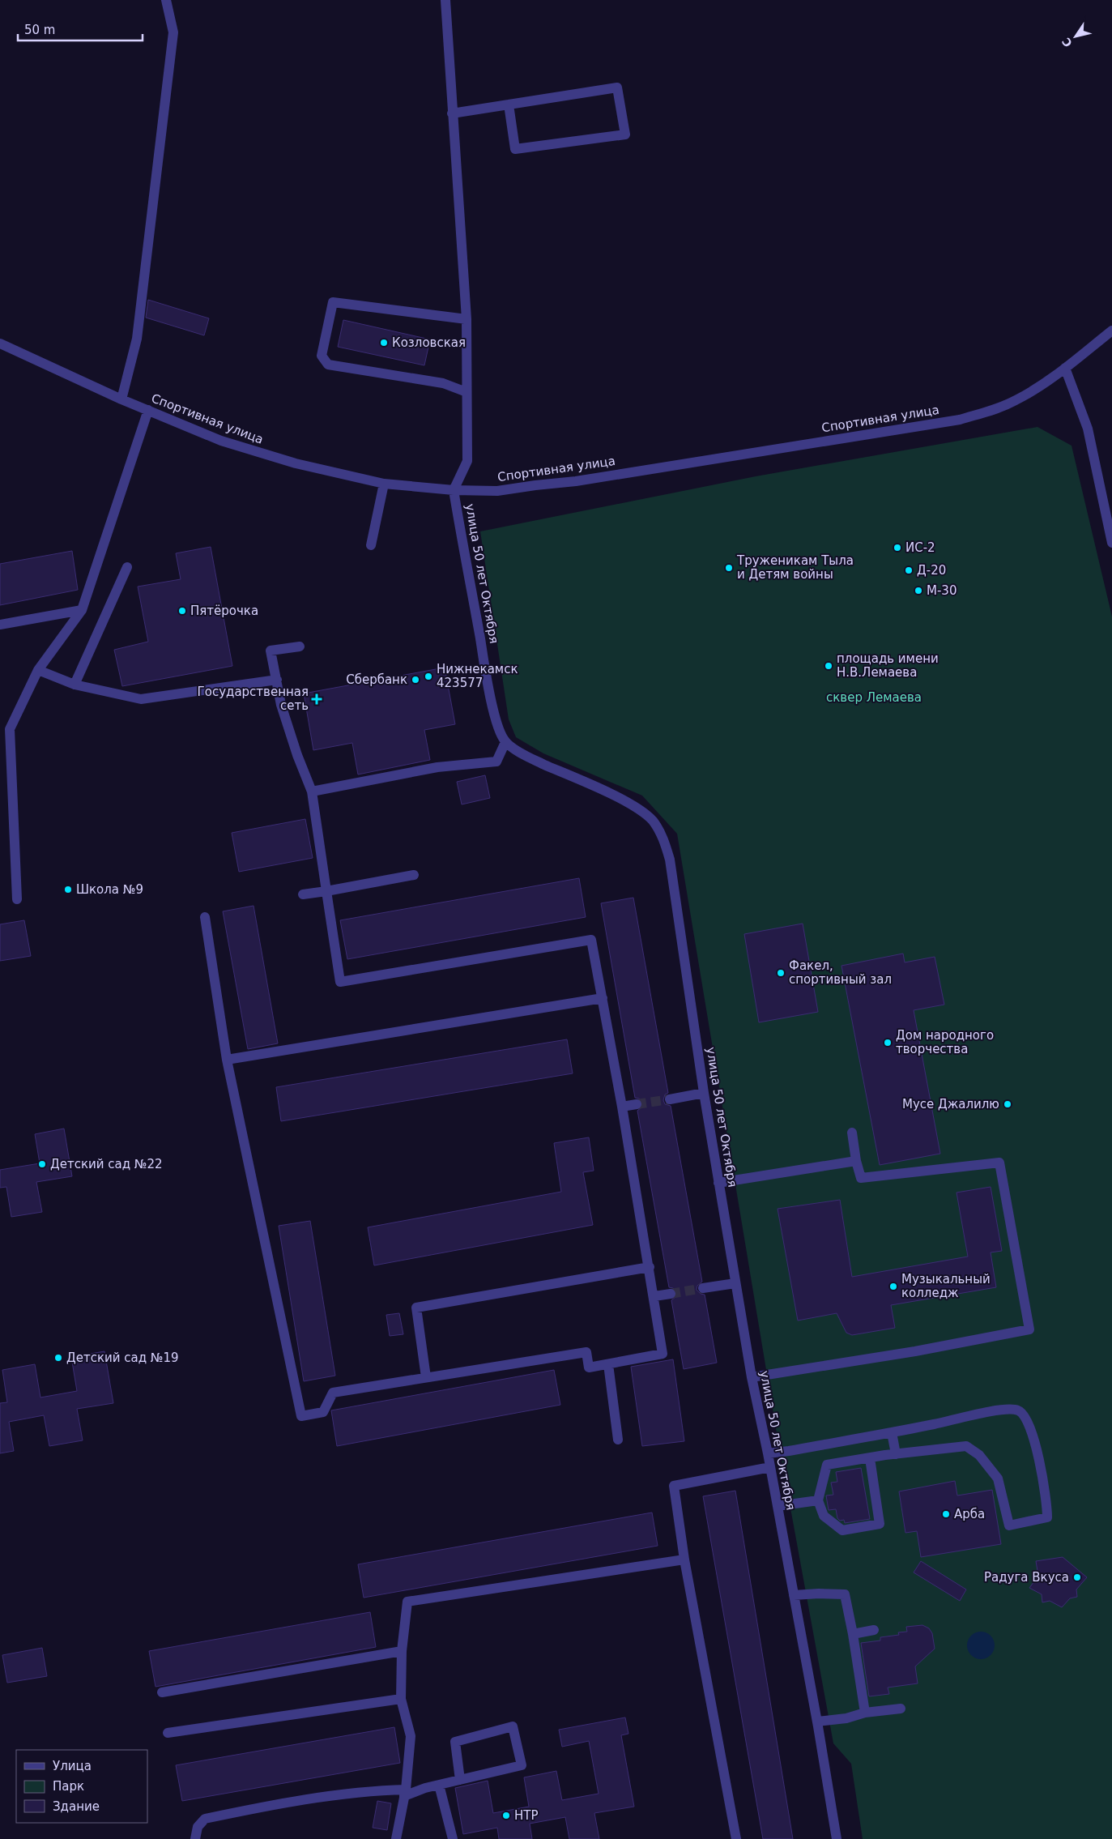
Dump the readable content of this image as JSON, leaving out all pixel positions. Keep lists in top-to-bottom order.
{
  "streets": {
    "street": ["Спортивная улица", "улица 50 лет Октября"]
  },
  "crossings": [
    ["Спортивная улица", "улица 50 лет Октября"]
  ],
  "parks": ["сквер Лемаева"],
  "places": {
    "other": [
      "Козловская",
      "ИС-2",
      "Труженикам Тыла и Детям войны",
      "Д-20",
      "М-30",
      "Пятёрочка",
      "площадь имени Н.В.Лемаева",
      "Нижнекамск 423577",
      "Сбербанк",
      "Школа №9",
      "Факел, спортивный зал",
      "Дом народного творчества",
      "Мусе Джалилю",
      "Детский сад №22",
      "Музыкальный колледж",
      "Детский сад №19",
      "Арба",
      "Радуга Вкуса",
      "НТР"
    ],
    "health": ["Государственная сеть"]
  },
  "legend": ["Улица", "Парк", "Здание"],
  "scale_bar": "50 m",
  "north": "bottom left"
}
